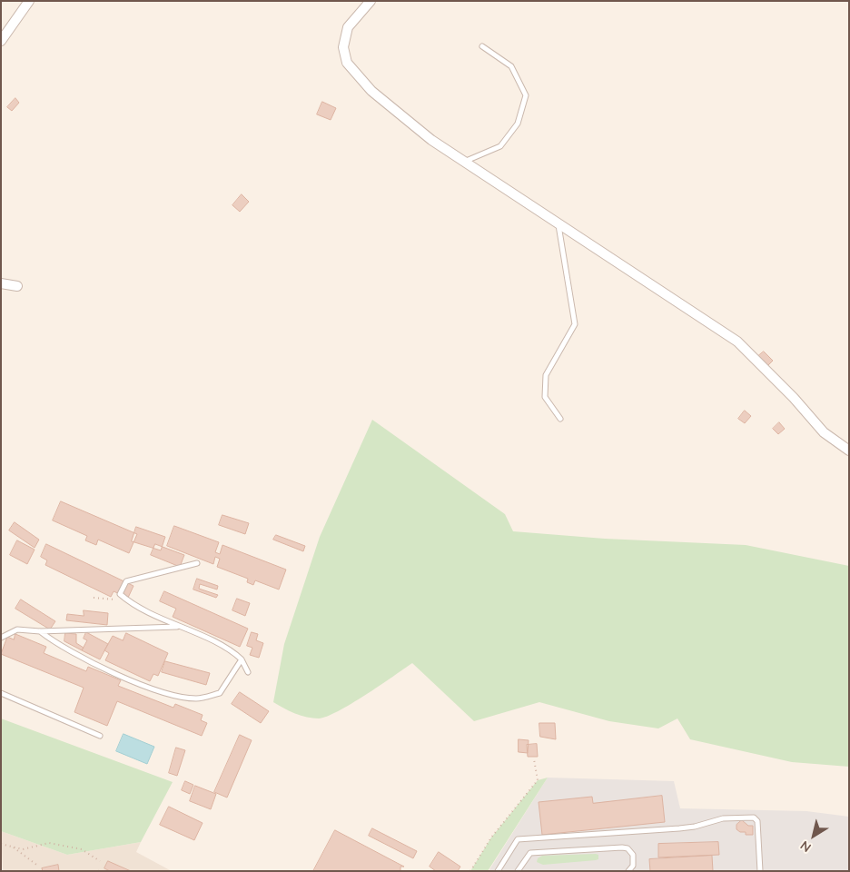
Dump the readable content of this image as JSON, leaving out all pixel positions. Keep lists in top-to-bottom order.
{
  "north": "bottom left"
}
